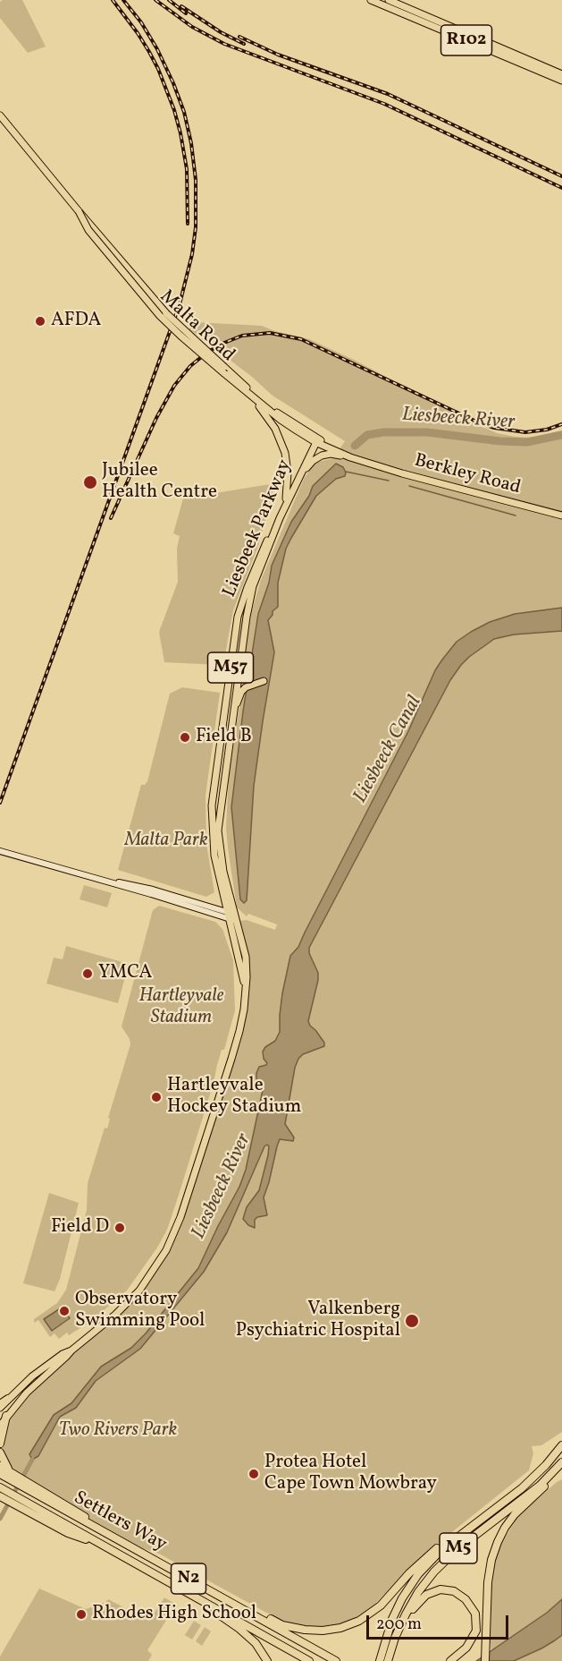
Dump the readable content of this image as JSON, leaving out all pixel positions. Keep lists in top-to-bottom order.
{
  "streets": {
    "highway": ["Settlers Way", "M5", "N2"],
    "main road": [
      "R102",
      "Malta Road",
      "Berkley Road",
      "Liesbeek Parkway",
      "M57"
    ]
  },
  "crossings": [
    ["Malta Road", "Berkley Road"],
    ["Malta Road", "Liesbeek Parkway"],
    ["Berkley Road", "Liesbeek Parkway"]
  ],
  "water": ["Liesbeeck River", "Liesbeeck Canal"],
  "parks": ["Malta Park", "Hartleyvale Stadium", "Two Rivers Park"],
  "places": [
    "AFDA",
    "Jubilee Health Centre",
    "Field B",
    "YMCA",
    "Hartleyvale Hockey Stadium",
    "Field D",
    "Observatory Swimming Pool",
    "Valkenberg Psychiatric Hospital",
    "Protea Hotel Cape Town Mowbray",
    "Rhodes High School"
  ],
  "scale_bar": "200 m"
}
